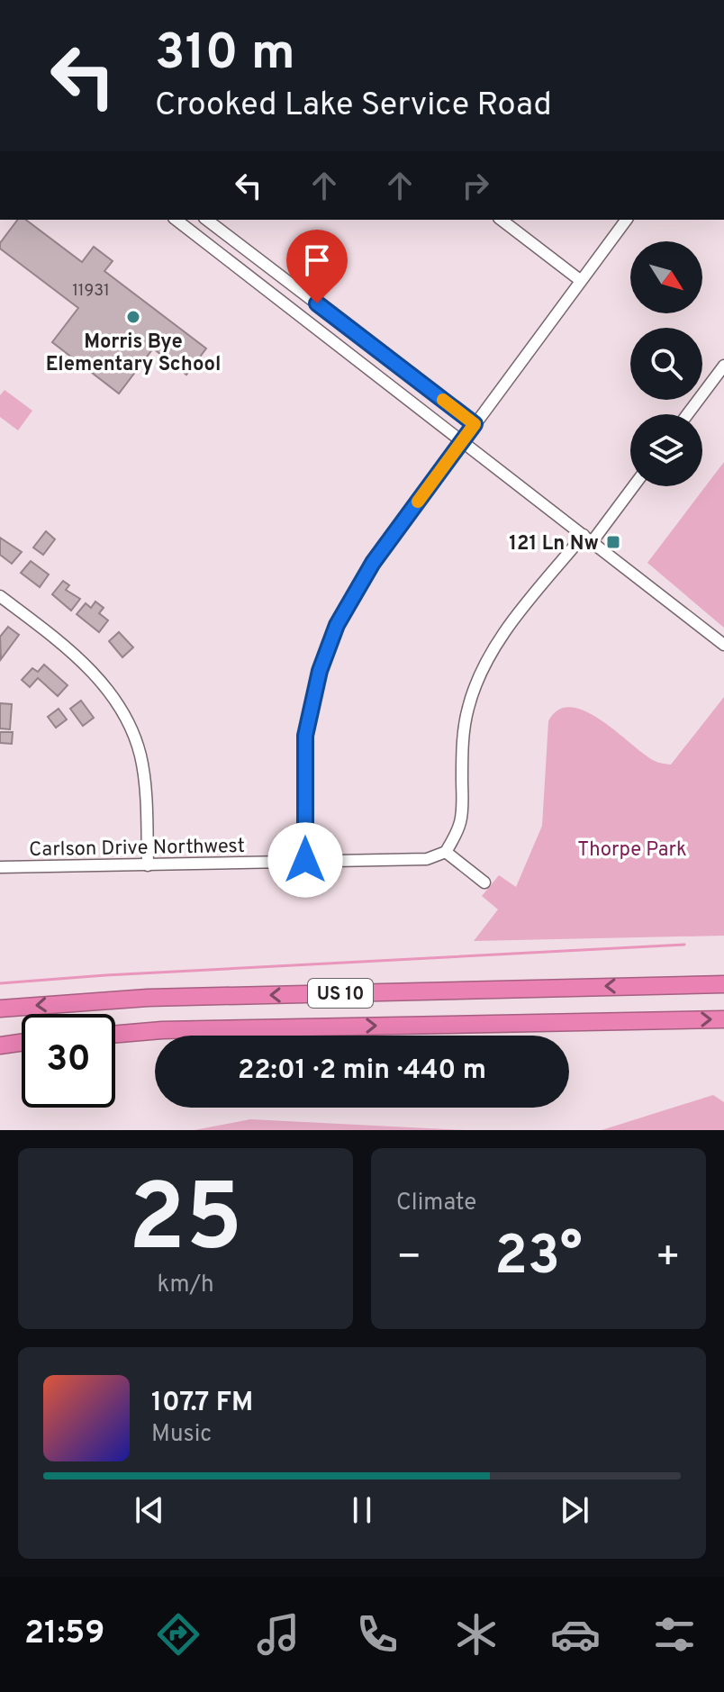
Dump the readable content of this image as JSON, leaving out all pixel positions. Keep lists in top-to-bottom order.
{
  "streets": {
    "highway": ["US 10"],
    "street": ["Carlson Drive Northwest"]
  },
  "parks": ["Thorpe Park"],
  "places": {
    "other": ["Morris Bye Elementary School"],
    "transit": ["121 Ln Nw"]
  },
  "house_numbers": ["11931"],
  "north": "bottom right",
  "page": {
    "turn": ["310 m", "Crooked Lake Service Road"],
    "limit": "30",
    "trip": "22:01 · 2 min · 440 m",
    "tile": [
      ["25", "km/h"],
      "Climate"
    ],
    "heat": ["−", "23°", "+"],
    "song": ["107.7 FM", "Music"],
    "tabs": "21:59"
  }
}
